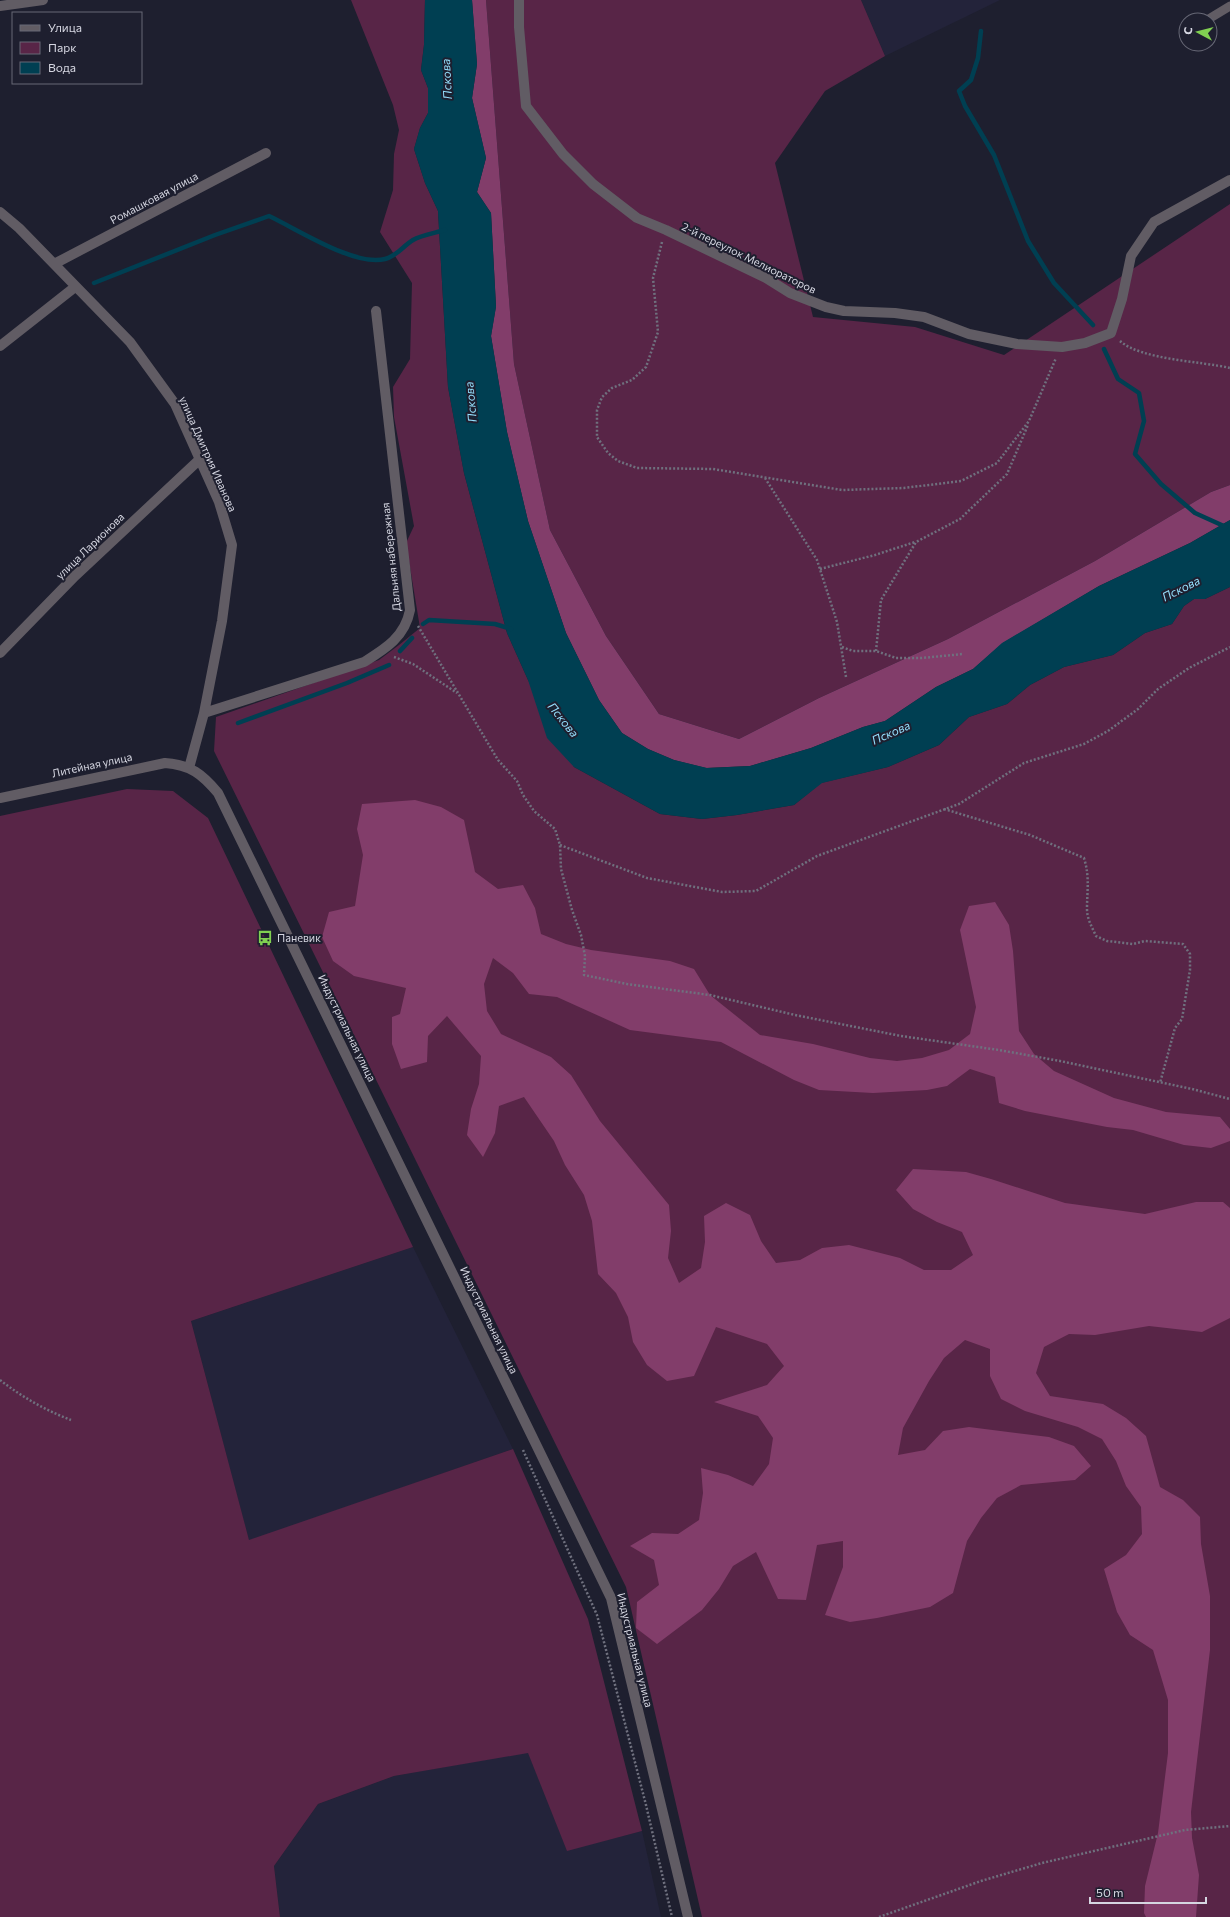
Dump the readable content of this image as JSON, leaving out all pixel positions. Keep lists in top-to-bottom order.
{
  "streets": {
    "street": [
      "Ромашковая улица",
      "2-й переулок Мелиораторов",
      "улица Дмитрия Иванова",
      "улица Ларионова",
      "Дальняя набережная",
      "Литейная улица",
      "Индустриальная улица"
    ]
  },
  "crossings": [
    ["Ромашковая улица", "улица Дмитрия Иванова"],
    ["улица Дмитрия Иванова", "улица Ларионова"],
    ["улица Дмитрия Иванова", "Дальняя набережная"],
    ["улица Дмитрия Иванова", "Литейная улица"],
    ["улица Дмитрия Иванова", "Индустриальная улица"],
    ["Литейная улица", "Индустриальная улица"]
  ],
  "water": ["Пскова"],
  "places": {
    "bus stop": ["Паневик"]
  },
  "legend": ["Улица", "Парк", "Вода"],
  "scale_bar": "50 m",
  "north": "left"
}
